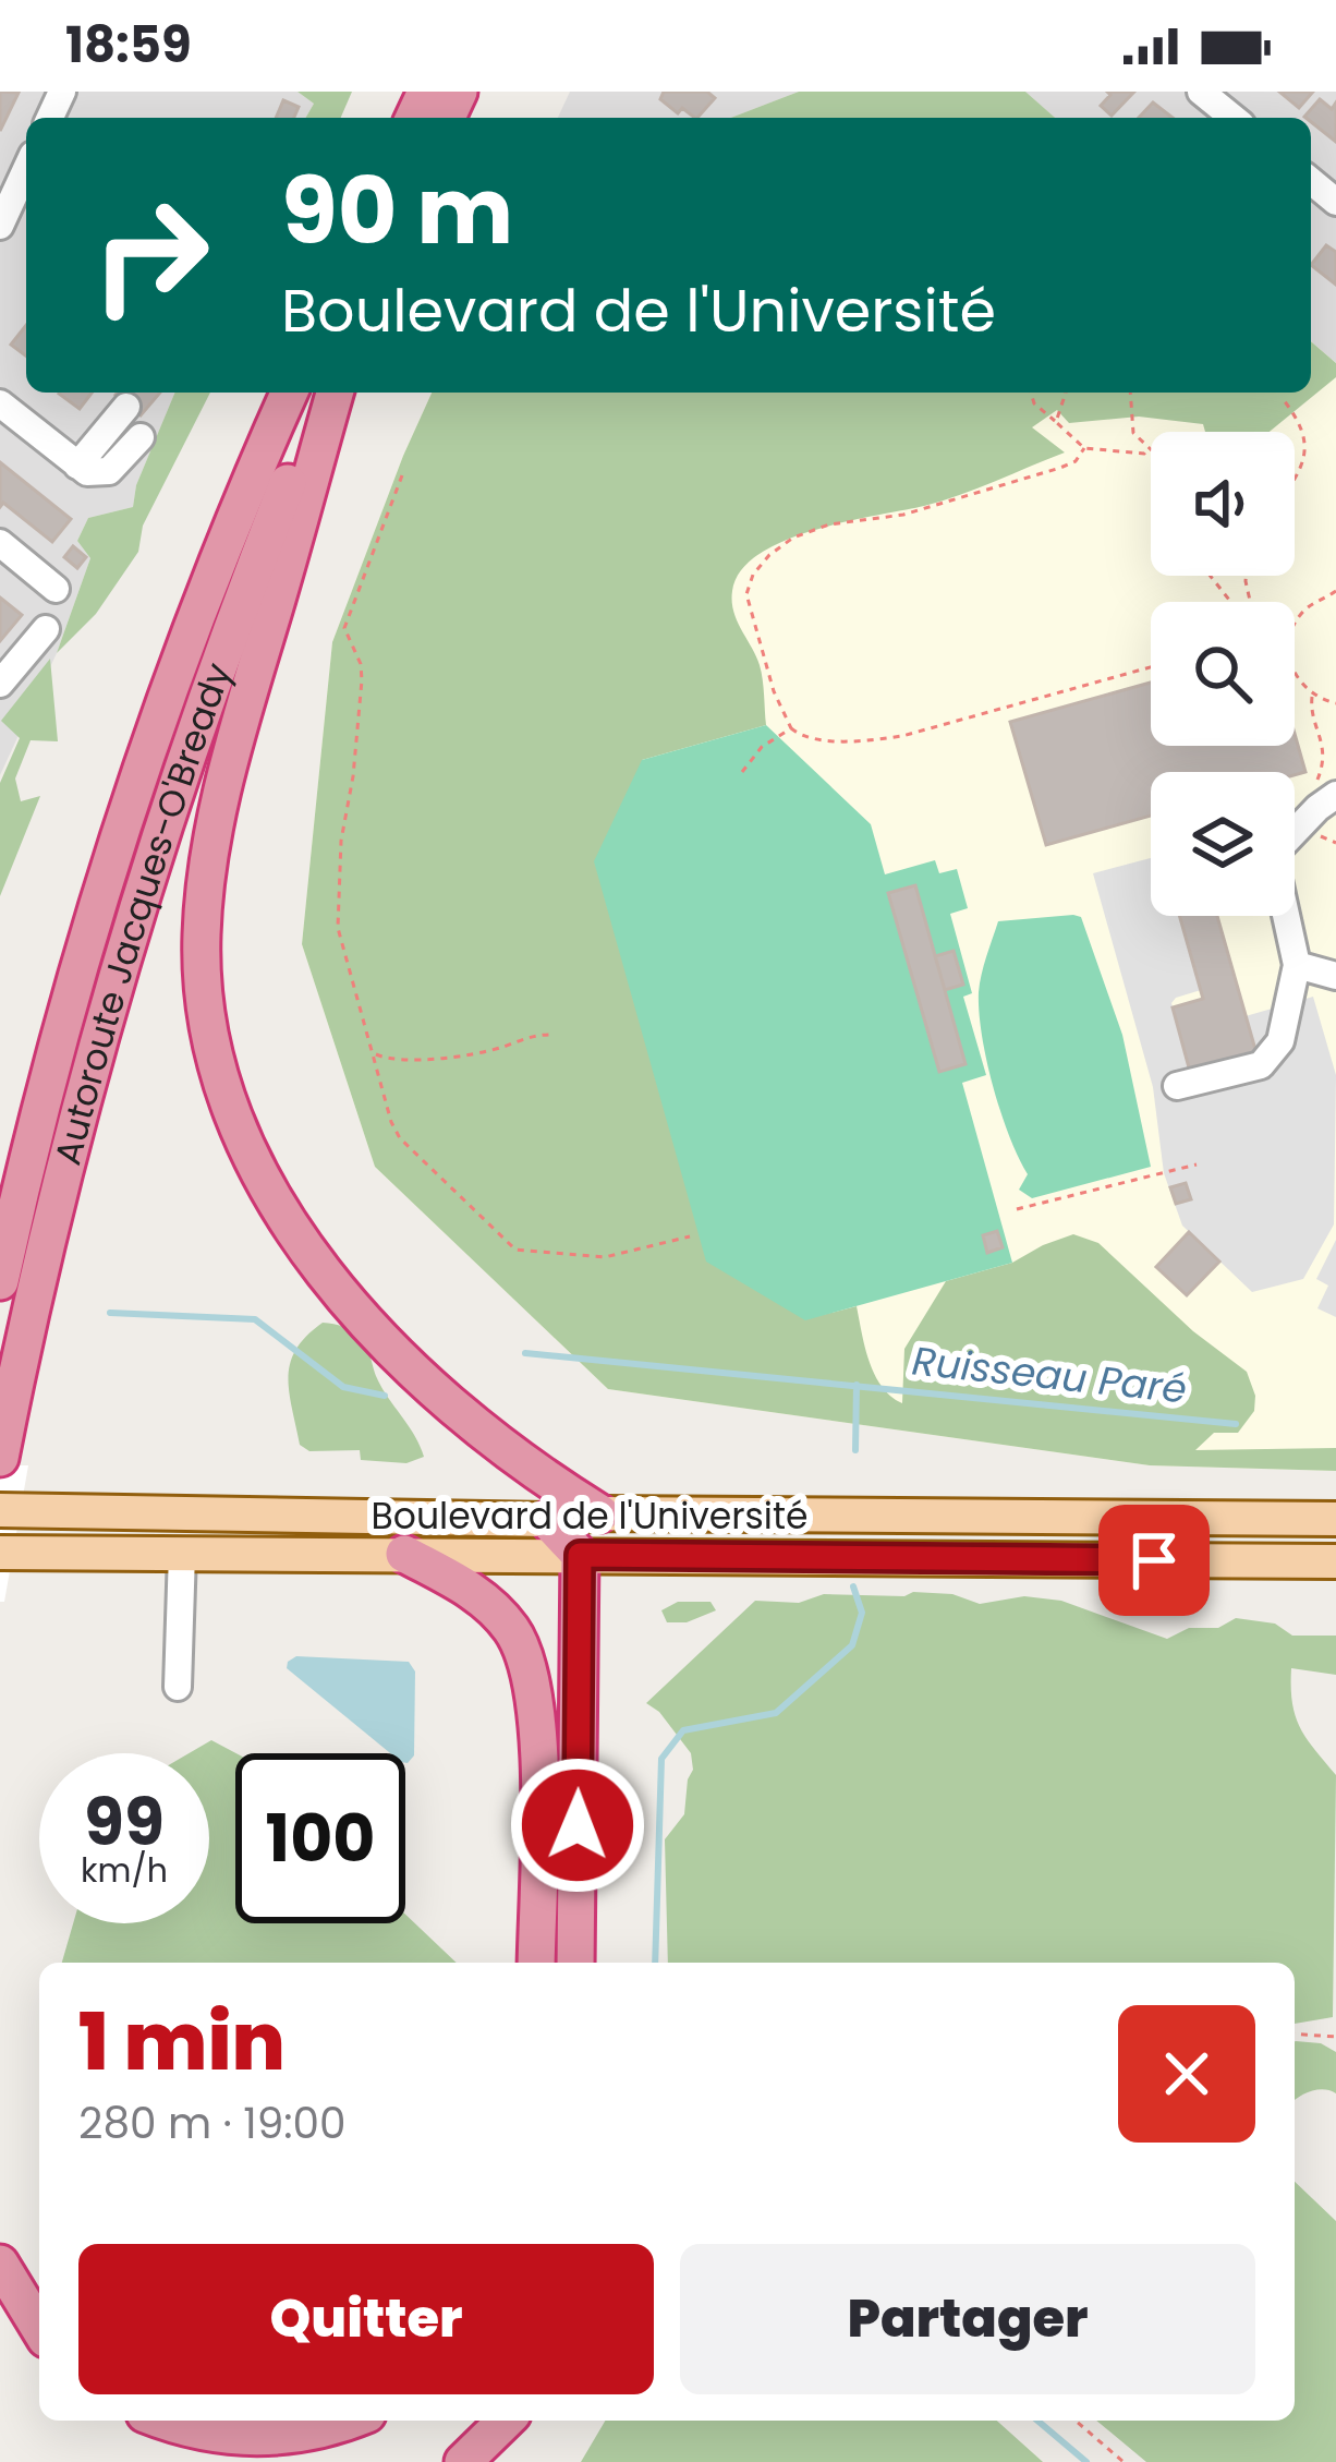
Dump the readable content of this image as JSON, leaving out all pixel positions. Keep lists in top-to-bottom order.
{
  "streets": {
    "highway": ["Autoroute Jacques-O'Bready"],
    "main road": ["Boulevard de l'Université"]
  },
  "water": ["Ruisseau Paré"],
  "page": {
    "status": "18:59",
    "turn": ["90 m", "Boulevard de l'Université"],
    "speed": "99 km/h",
    "limit": "100",
    "heading": ["1 min", "280 m · 19:00"],
    "buttons": ["Quitter", "Partager"]
  }
}
